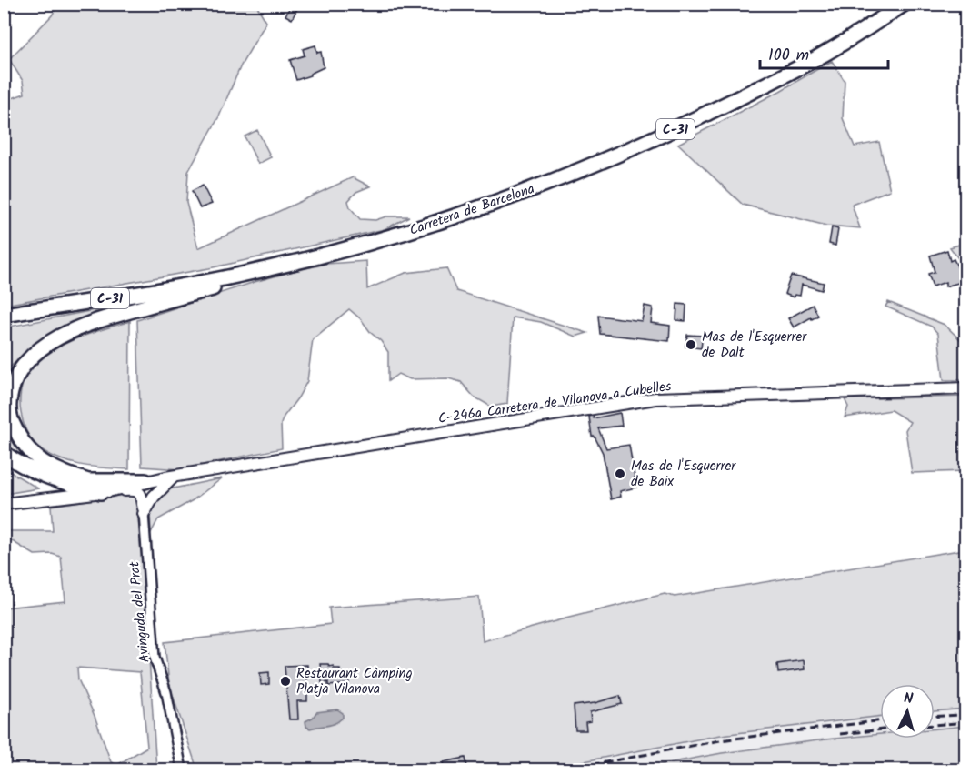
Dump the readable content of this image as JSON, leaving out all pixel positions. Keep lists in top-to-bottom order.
{
  "streets": {
    "highway": ["C-31", "Carretera de Barcelona"],
    "main road": ["C-246a Carretera de Vilanova a Cubelles"],
    "street": ["Avinguda del Prat"]
  },
  "places": ["Mas de l'Esquerrer de Dalt", "Mas de l'Esquerrer de Baix", "Restaurant Càmping Platja Vilanova"],
  "scale_bar": "100 m",
  "north": "top"
}
